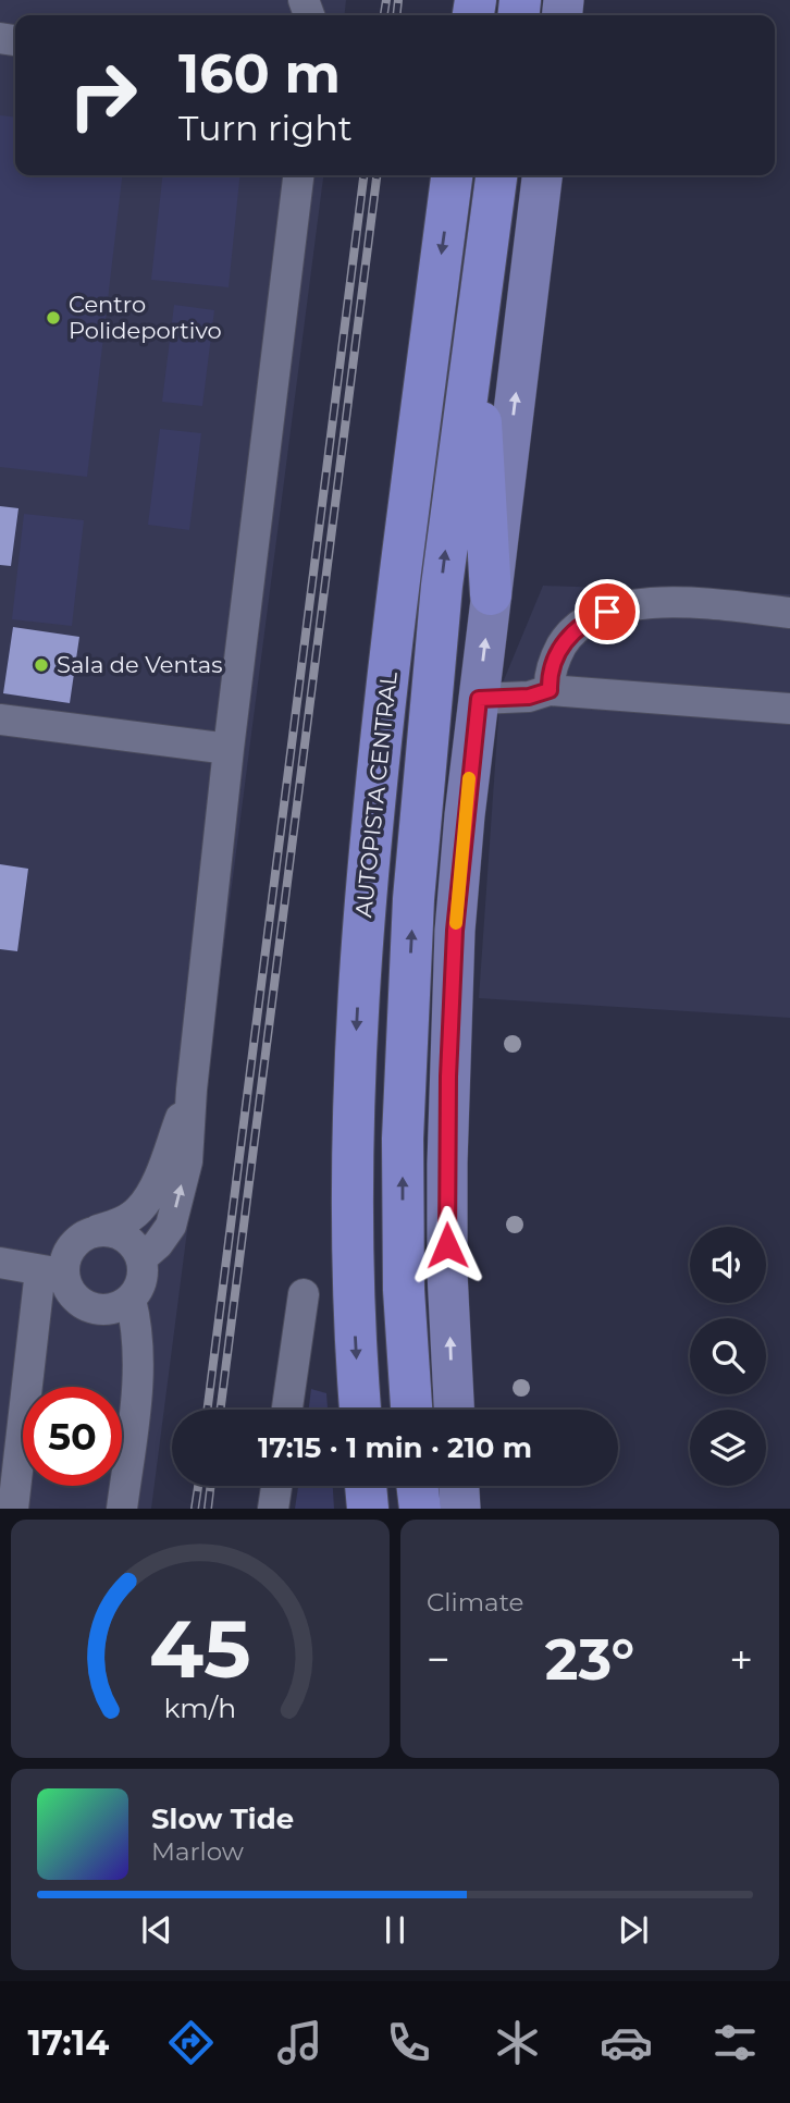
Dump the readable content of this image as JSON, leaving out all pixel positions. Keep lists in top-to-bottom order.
{
  "streets": {
    "highway": ["AUTOPISTA CENTRAL"]
  },
  "places": ["Centro Polideportivo", "Sala de Ventas"],
  "page": {
    "turn": ["160 m", "Turn right"],
    "limit": "50",
    "trip": "17:15 · 1 min · 210 m",
    "tile": "Climate",
    "heat": ["−", "23°", "+"],
    "song": ["Slow Tide", "Marlow"],
    "tabs": "17:14",
    "gauge": ["45", "km/h"]
  }
}
